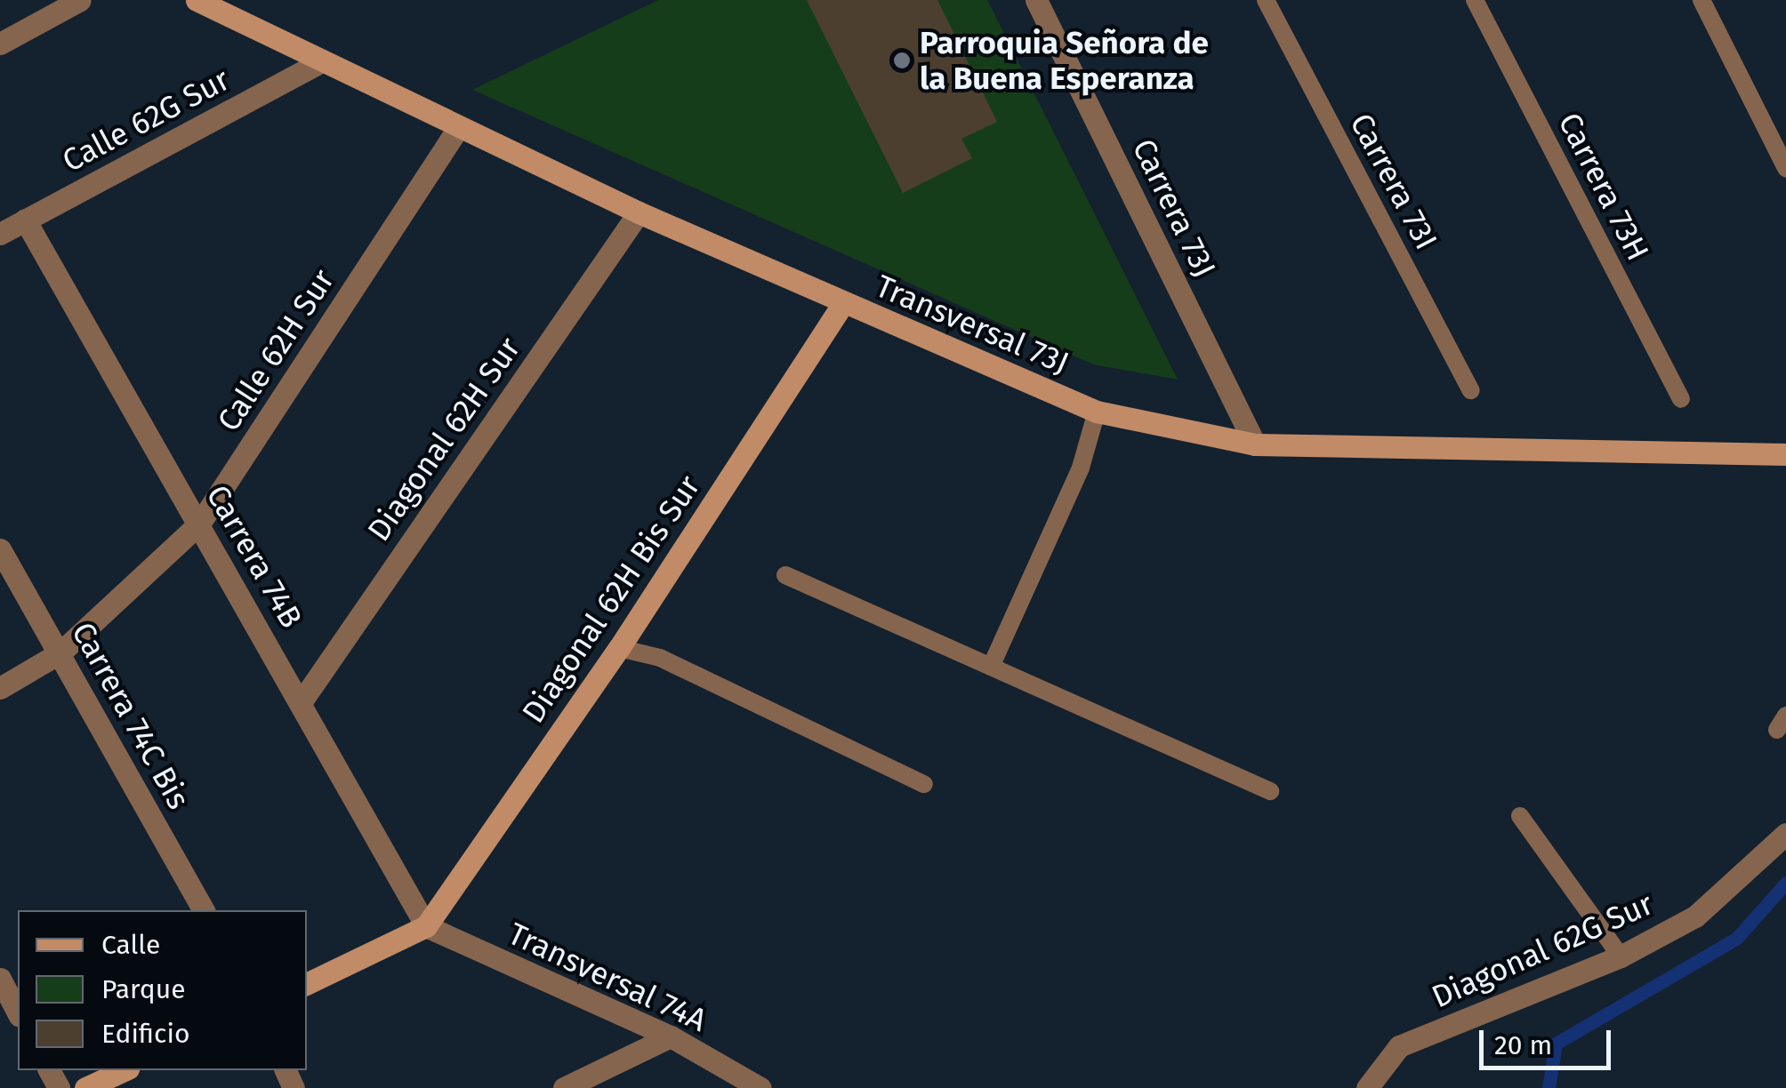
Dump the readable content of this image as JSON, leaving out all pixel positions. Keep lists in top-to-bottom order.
{
  "streets": {
    "street": [
      "Calle 62G Sur",
      "Carrera 73J",
      "Transversal 73J",
      "Calle 62H Sur",
      "Diagonal 62H Sur",
      "Carrera 74B",
      "Diagonal 62H Bis Sur",
      "Carrera 74C Bis",
      "Diagonal 62G Sur",
      "Transversal 74A"
    ],
    "lane": ["Carrera 73I", "Carrera 73H"]
  },
  "crossings": [
    ["Calle 62G Sur", "Transversal 73J"],
    ["Calle 62G Sur", "Carrera 74B"],
    ["Carrera 73J", "Transversal 73J"],
    ["Transversal 73J", "Calle 62H Sur"],
    ["Transversal 73J", "Diagonal 62H Sur"],
    ["Transversal 73J", "Diagonal 62H Bis Sur"],
    ["Calle 62H Sur", "Carrera 74B"],
    ["Calle 62H Sur", "Carrera 74C Bis"],
    ["Diagonal 62H Sur", "Carrera 74B"],
    ["Carrera 74B", "Diagonal 62H Bis Sur"],
    ["Carrera 74B", "Transversal 74A"],
    ["Diagonal 62H Bis Sur", "Transversal 74A"]
  ],
  "places": ["Parroquia Señora de la Buena Esperanza"],
  "legend": ["Calle", "Parque", "Edificio"],
  "scale_bar": "20 m"
}
